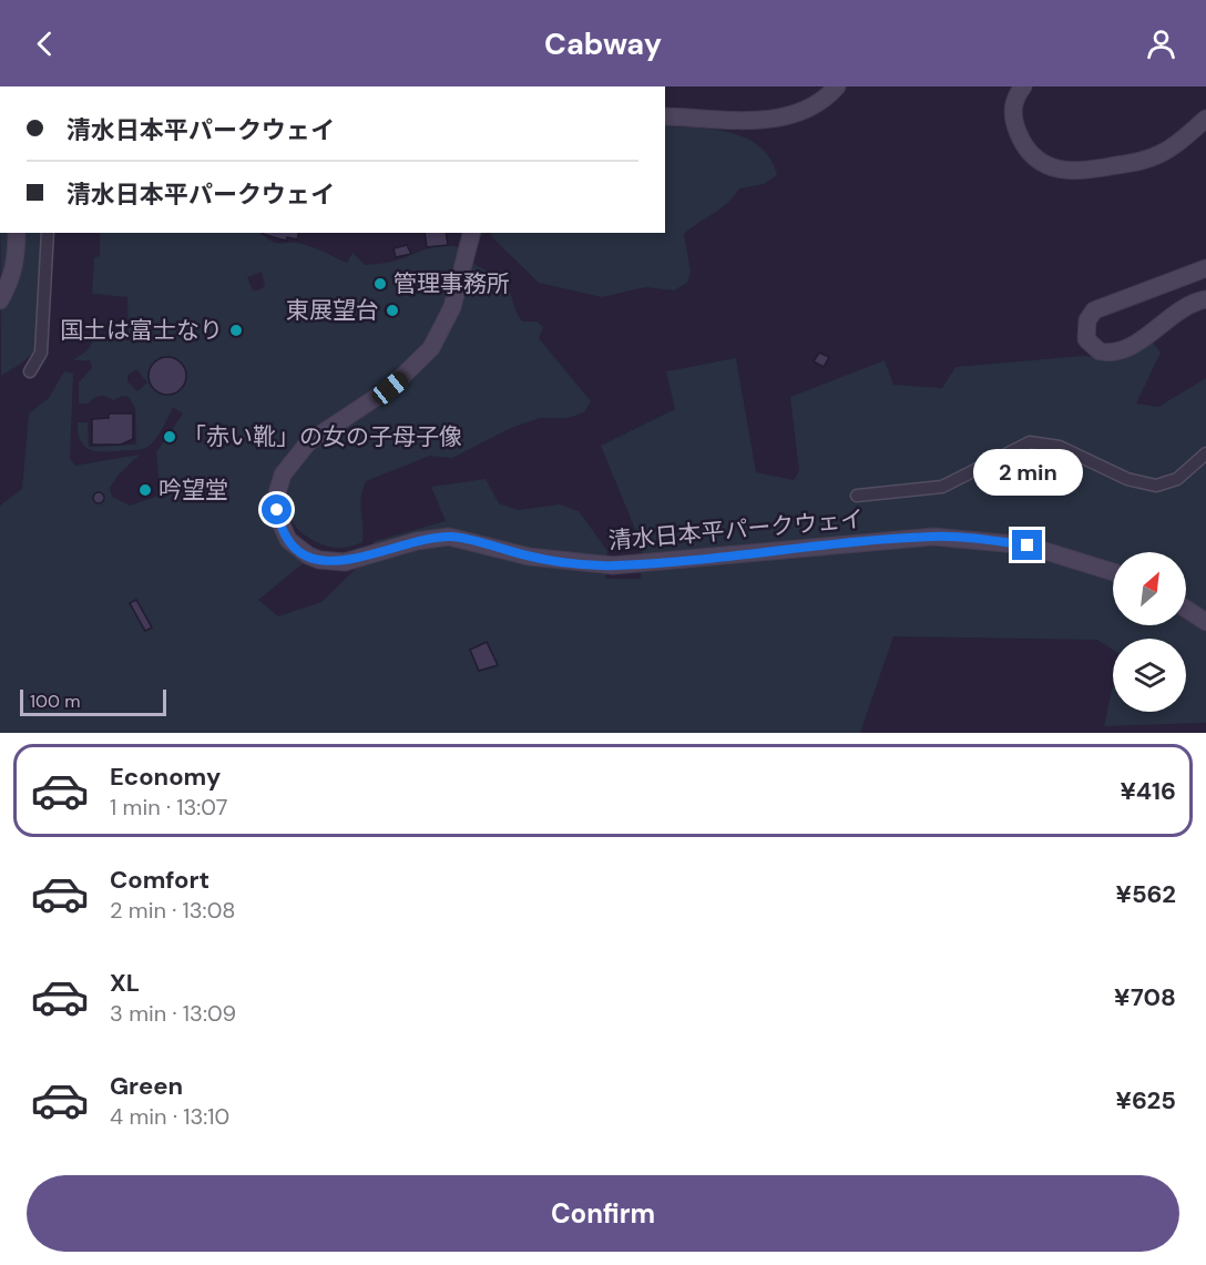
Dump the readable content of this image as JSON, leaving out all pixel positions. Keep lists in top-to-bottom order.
{
  "streets": {
    "street": ["清水日本平パークウェイ"]
  },
  "places": [
    "管理事務所",
    "東展望台",
    "国土は富士なり",
    "「赤い靴」の女の子母子像",
    "吟望堂"
  ],
  "scale_bar": "100 m",
  "north": "top right",
  "page": {
    "header": "Cabway",
    "banner": ["清水日本平パークウェイ", "清水日本平パークウェイ"],
    "bubble": "2 min",
    "scale": "100 m",
    "list": [
      {
        "name": "Economy",
        "note": "1 min · 13:07",
        "value": "¥416"
      },
      {
        "name": "Comfort",
        "note": "2 min · 13:08",
        "value": "¥562"
      },
      {
        "name": "XL",
        "note": "3 min · 13:09",
        "value": "¥708"
      },
      {
        "name": "Green",
        "note": "4 min · 13:10",
        "value": "¥625"
      }
    ],
    "buttons": "Confirm"
  }
}
